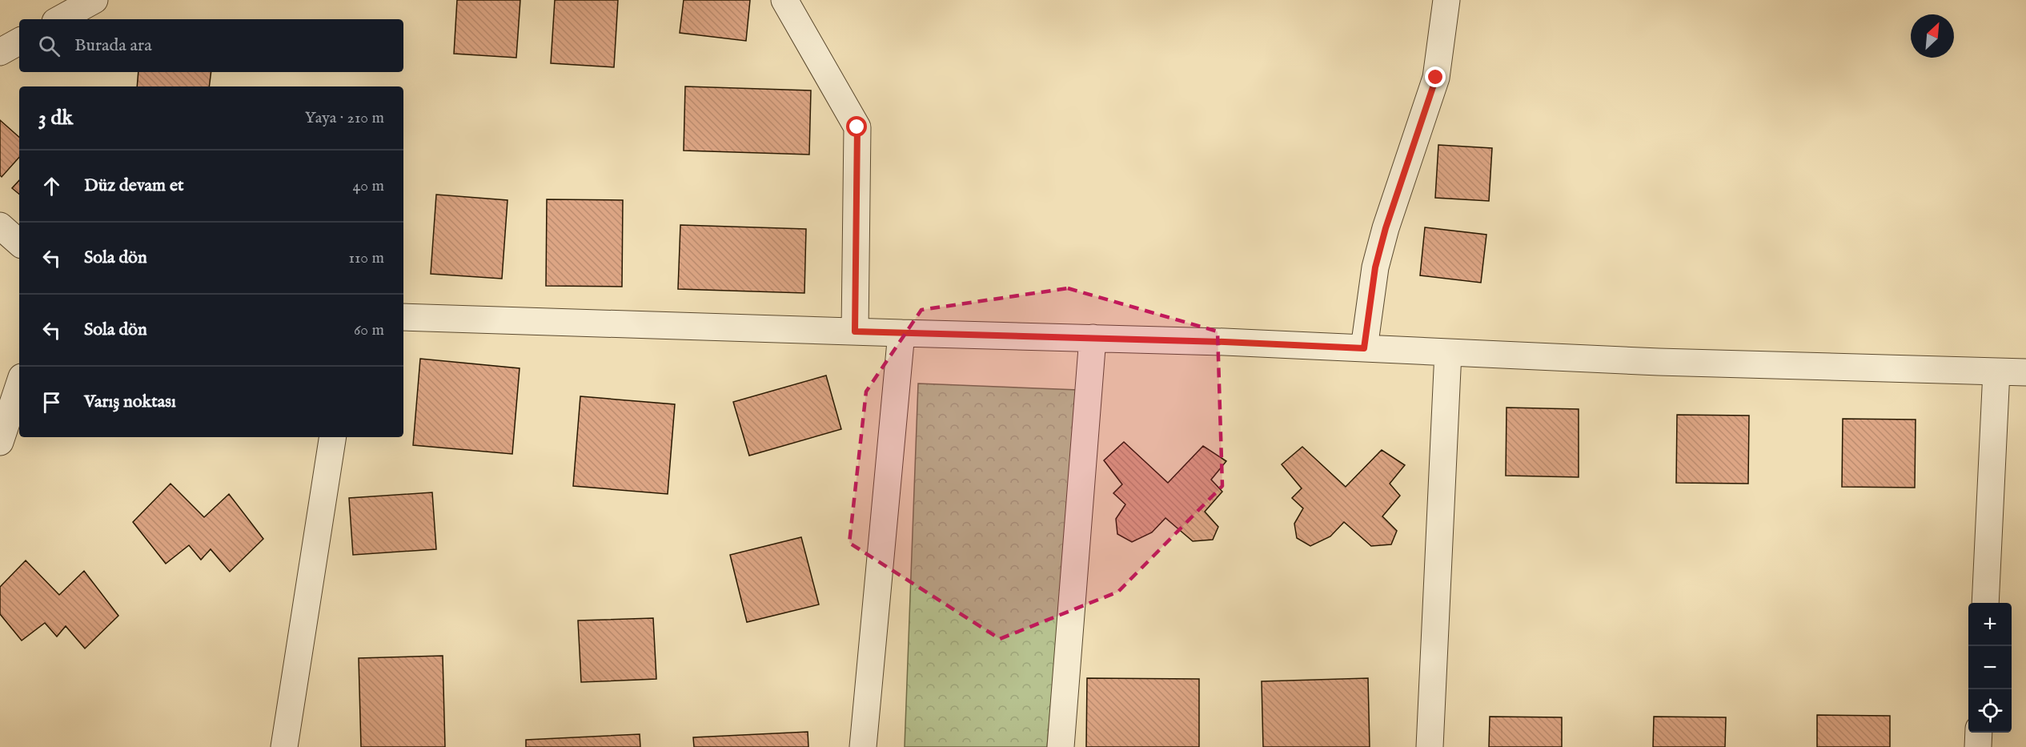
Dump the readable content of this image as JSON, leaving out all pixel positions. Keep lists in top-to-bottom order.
{
  "north": "top right",
  "page": {
    "search": "Burada ara",
    "heading": ["3 dk", "Yaya · 210 m"],
    "list": [
      ["Düz devam et", "40 m"],
      ["Sola dön", "110 m"],
      ["Sola dön", "60 m"],
      "Varış noktası"
    ],
    "map_buttons": ["+", "−"]
  }
}
